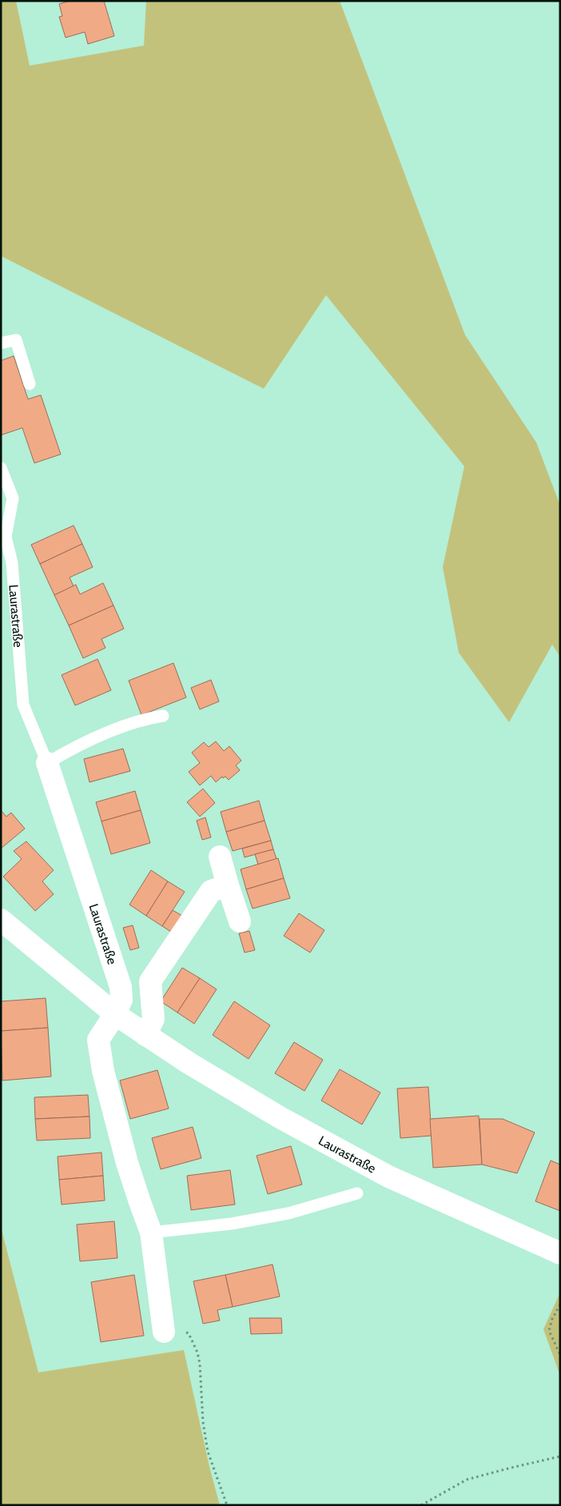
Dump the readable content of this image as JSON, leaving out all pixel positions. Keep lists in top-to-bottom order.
{
  "streets": {
    "street": ["Laurastraße"]
  }
}
